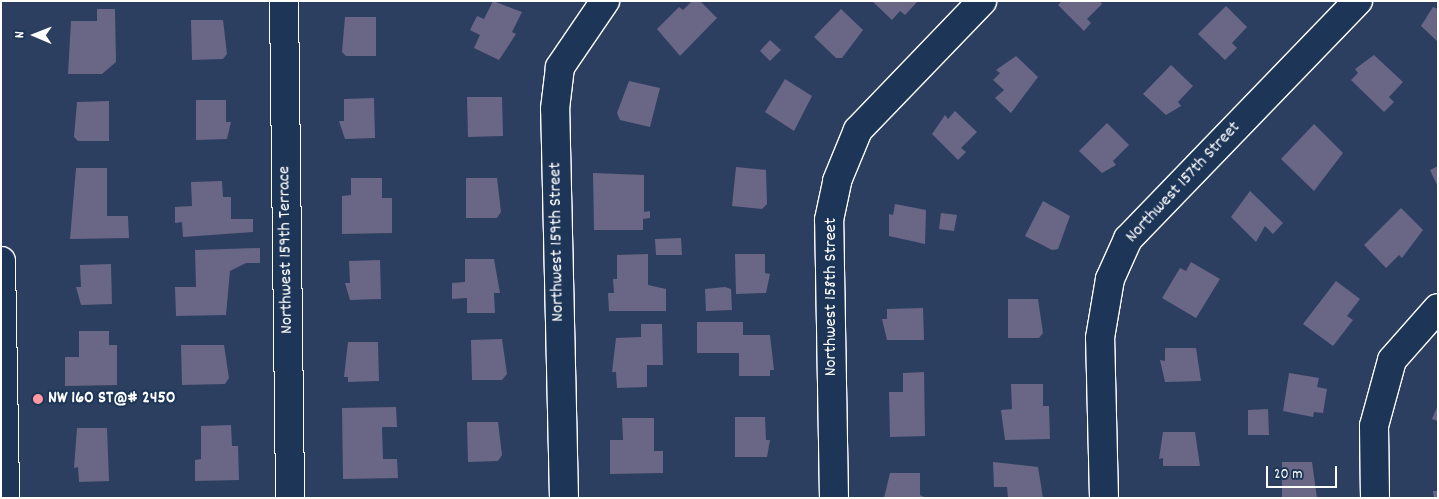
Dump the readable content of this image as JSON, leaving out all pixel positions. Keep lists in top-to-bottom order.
{
  "streets": {
    "street": [
      "Northwest 157th Street",
      "Northwest 159th Street",
      "Northwest 159th Terrace",
      "Northwest 158th Street"
    ]
  },
  "places": ["NW 160 ST@# 2450"],
  "scale_bar": "20 m",
  "north": "left"
}
